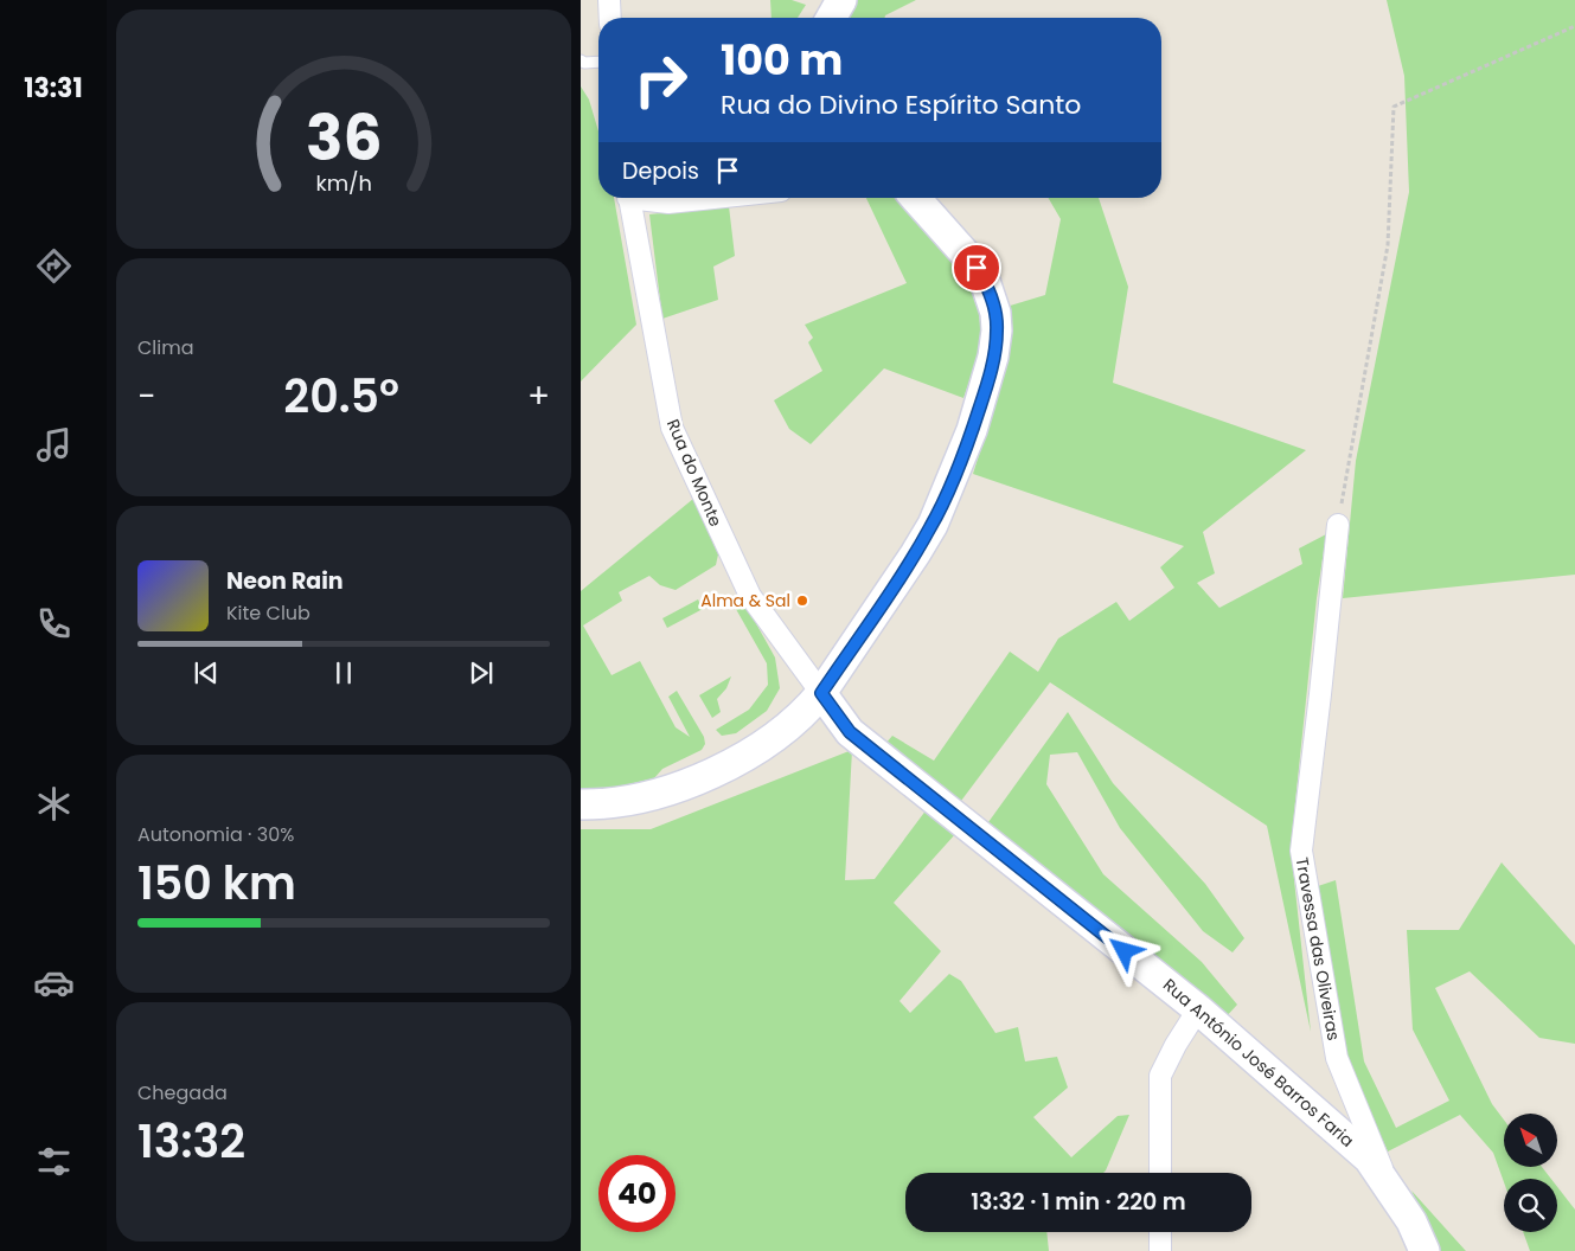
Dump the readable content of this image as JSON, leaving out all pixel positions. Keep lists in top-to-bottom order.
{
  "streets": {
    "main road": ["Rua António José Barros Faria"],
    "street": ["Rua do Monte", "Travessa das Oliveiras"]
  },
  "crossings": [
    ["Rua do Monte", "Rua António José Barros Faria"],
    ["Travessa das Oliveiras", "Rua António José Barros Faria"]
  ],
  "places": ["Alma & Sal"],
  "north": "top left",
  "page": {
    "tabs": "13:31",
    "turn": ["100 m", "Rua do Divino Espírito Santo"],
    "then": "Depois",
    "tile": [
      "Clima",
      ["Autonomia · 30%", "150 km"],
      ["Chegada", "13:32"]
    ],
    "heat": ["−", "20.5°", "+"],
    "song": ["Neon Rain", "Kite Club"],
    "limit": "40",
    "trip": "13:32 · 1 min · 220 m",
    "gauge": ["36", "km/h"]
  }
}
